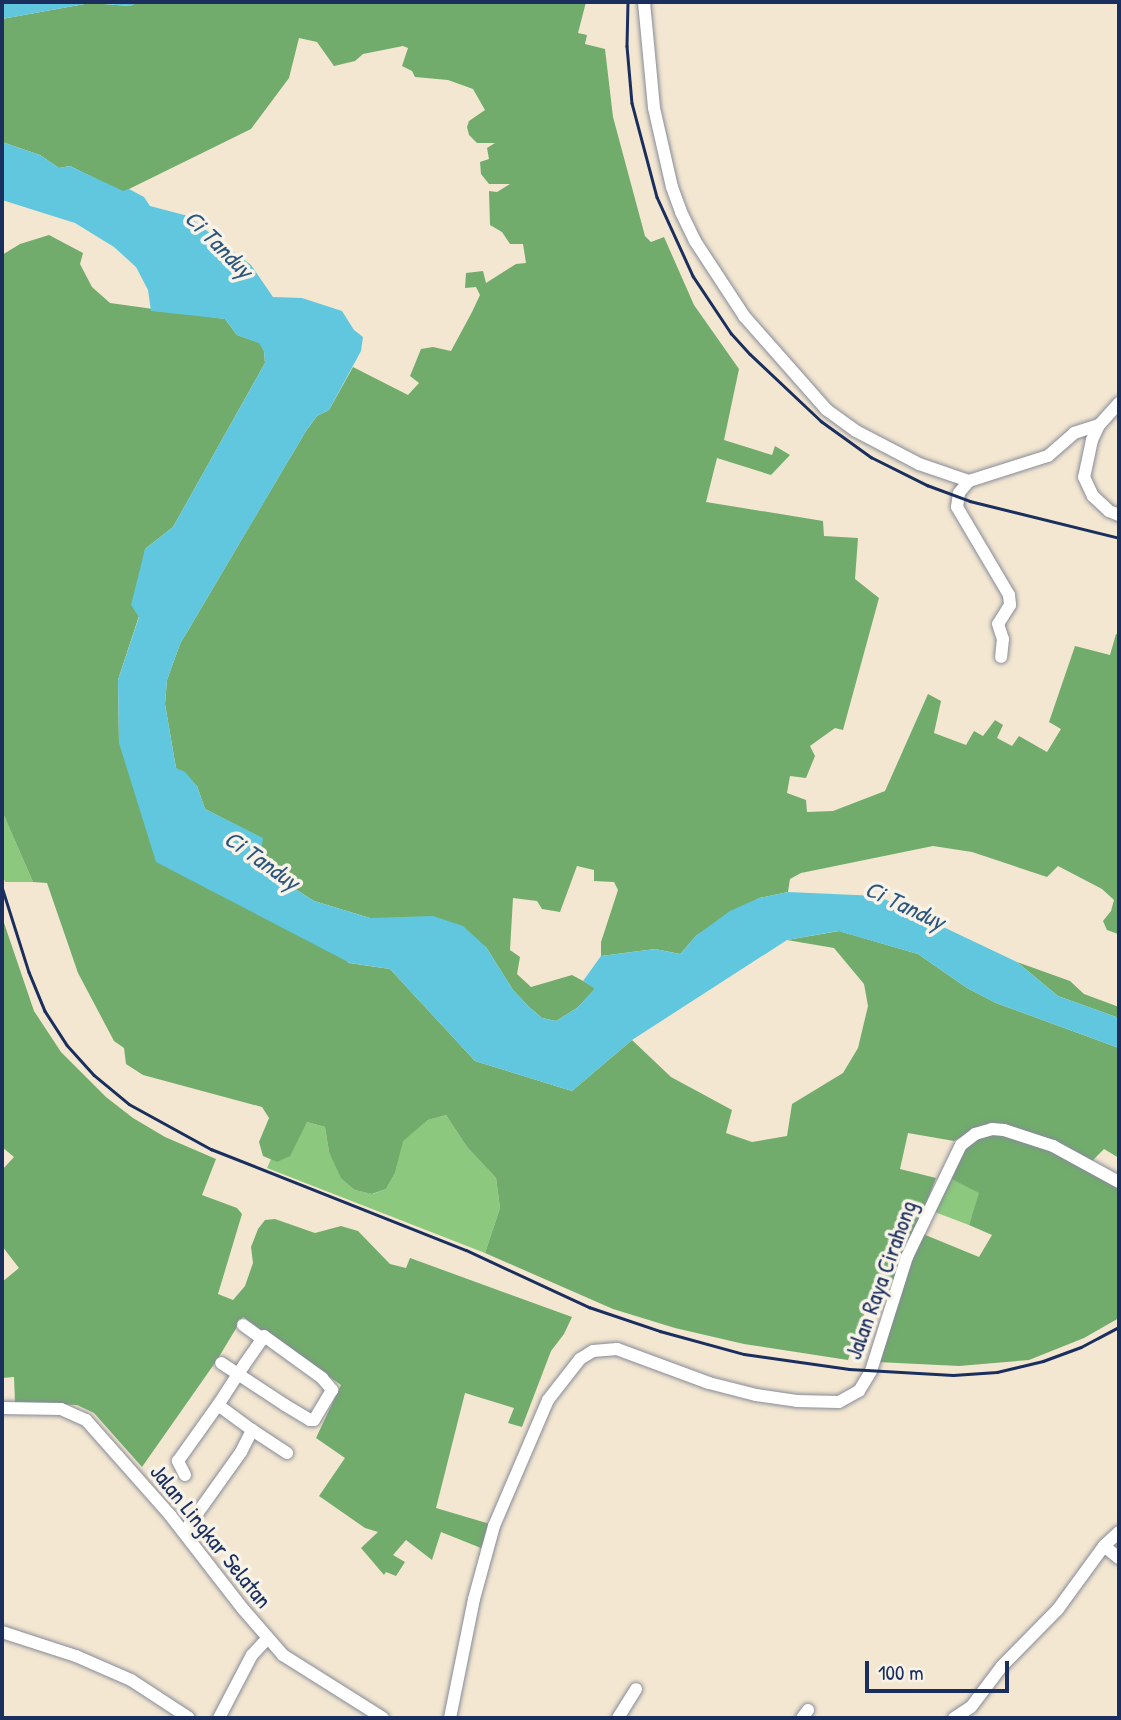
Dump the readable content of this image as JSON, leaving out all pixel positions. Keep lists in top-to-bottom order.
{
  "streets": {
    "street": ["Jalan Raya Cirahong", "Jalan Lingkar Selatan"]
  },
  "water": ["Ci Tanduy"],
  "scale_bar": "100 m"
}
